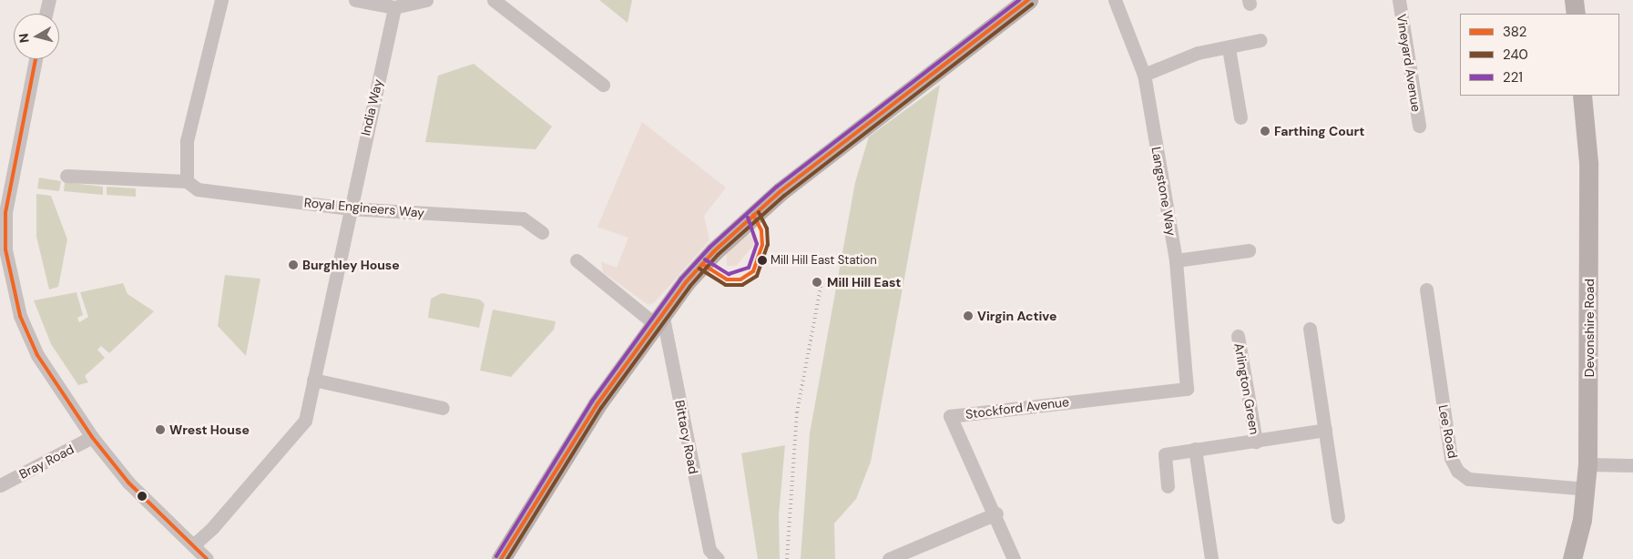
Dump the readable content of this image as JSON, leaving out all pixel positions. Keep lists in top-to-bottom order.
{
  "streets": {
    "main road": ["Devonshire Road"],
    "street": [
      "Vineyard Avenue",
      "India Way",
      "Langstone Way",
      "Royal Engineers Way",
      "Arlington Green",
      "Stockford Avenue",
      "Lee Road",
      "Bittacy Road",
      "Bray Road"
    ]
  },
  "crossings": [
    ["India Way", "Royal Engineers Way"],
    ["Langstone Way", "Stockford Avenue"],
    ["Devonshire Road", "Lee Road"]
  ],
  "places": [
    "Farthing Court",
    "Mill Hill East Station",
    "Burghley House",
    "Mill Hill East",
    "Virgin Active",
    "Wrest House"
  ],
  "lines": ["transit line 382", "transit line 221", "transit line 240"],
  "legend": ["382", "240", "221"],
  "north": "left"
}
